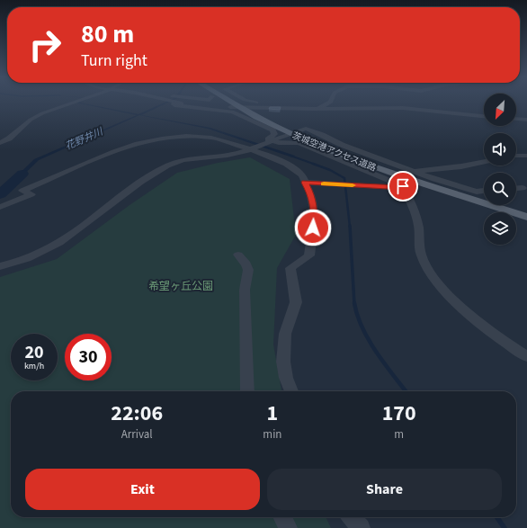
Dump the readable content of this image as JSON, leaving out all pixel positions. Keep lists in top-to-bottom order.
{
  "streets": {
    "main road": ["茨城空港アクセス道路"]
  },
  "water": ["花野井川"],
  "parks": ["希望ヶ丘公園"],
  "north": "bottom left",
  "page": {
    "turn": ["80 m", "Turn right"],
    "speed": "20 km/h",
    "limit": "30",
    "eta": [
      "22:06",
      "Arrival",
      "1",
      "min",
      "170",
      "m"
    ],
    "buttons": ["Exit", "Share"]
  }
}
